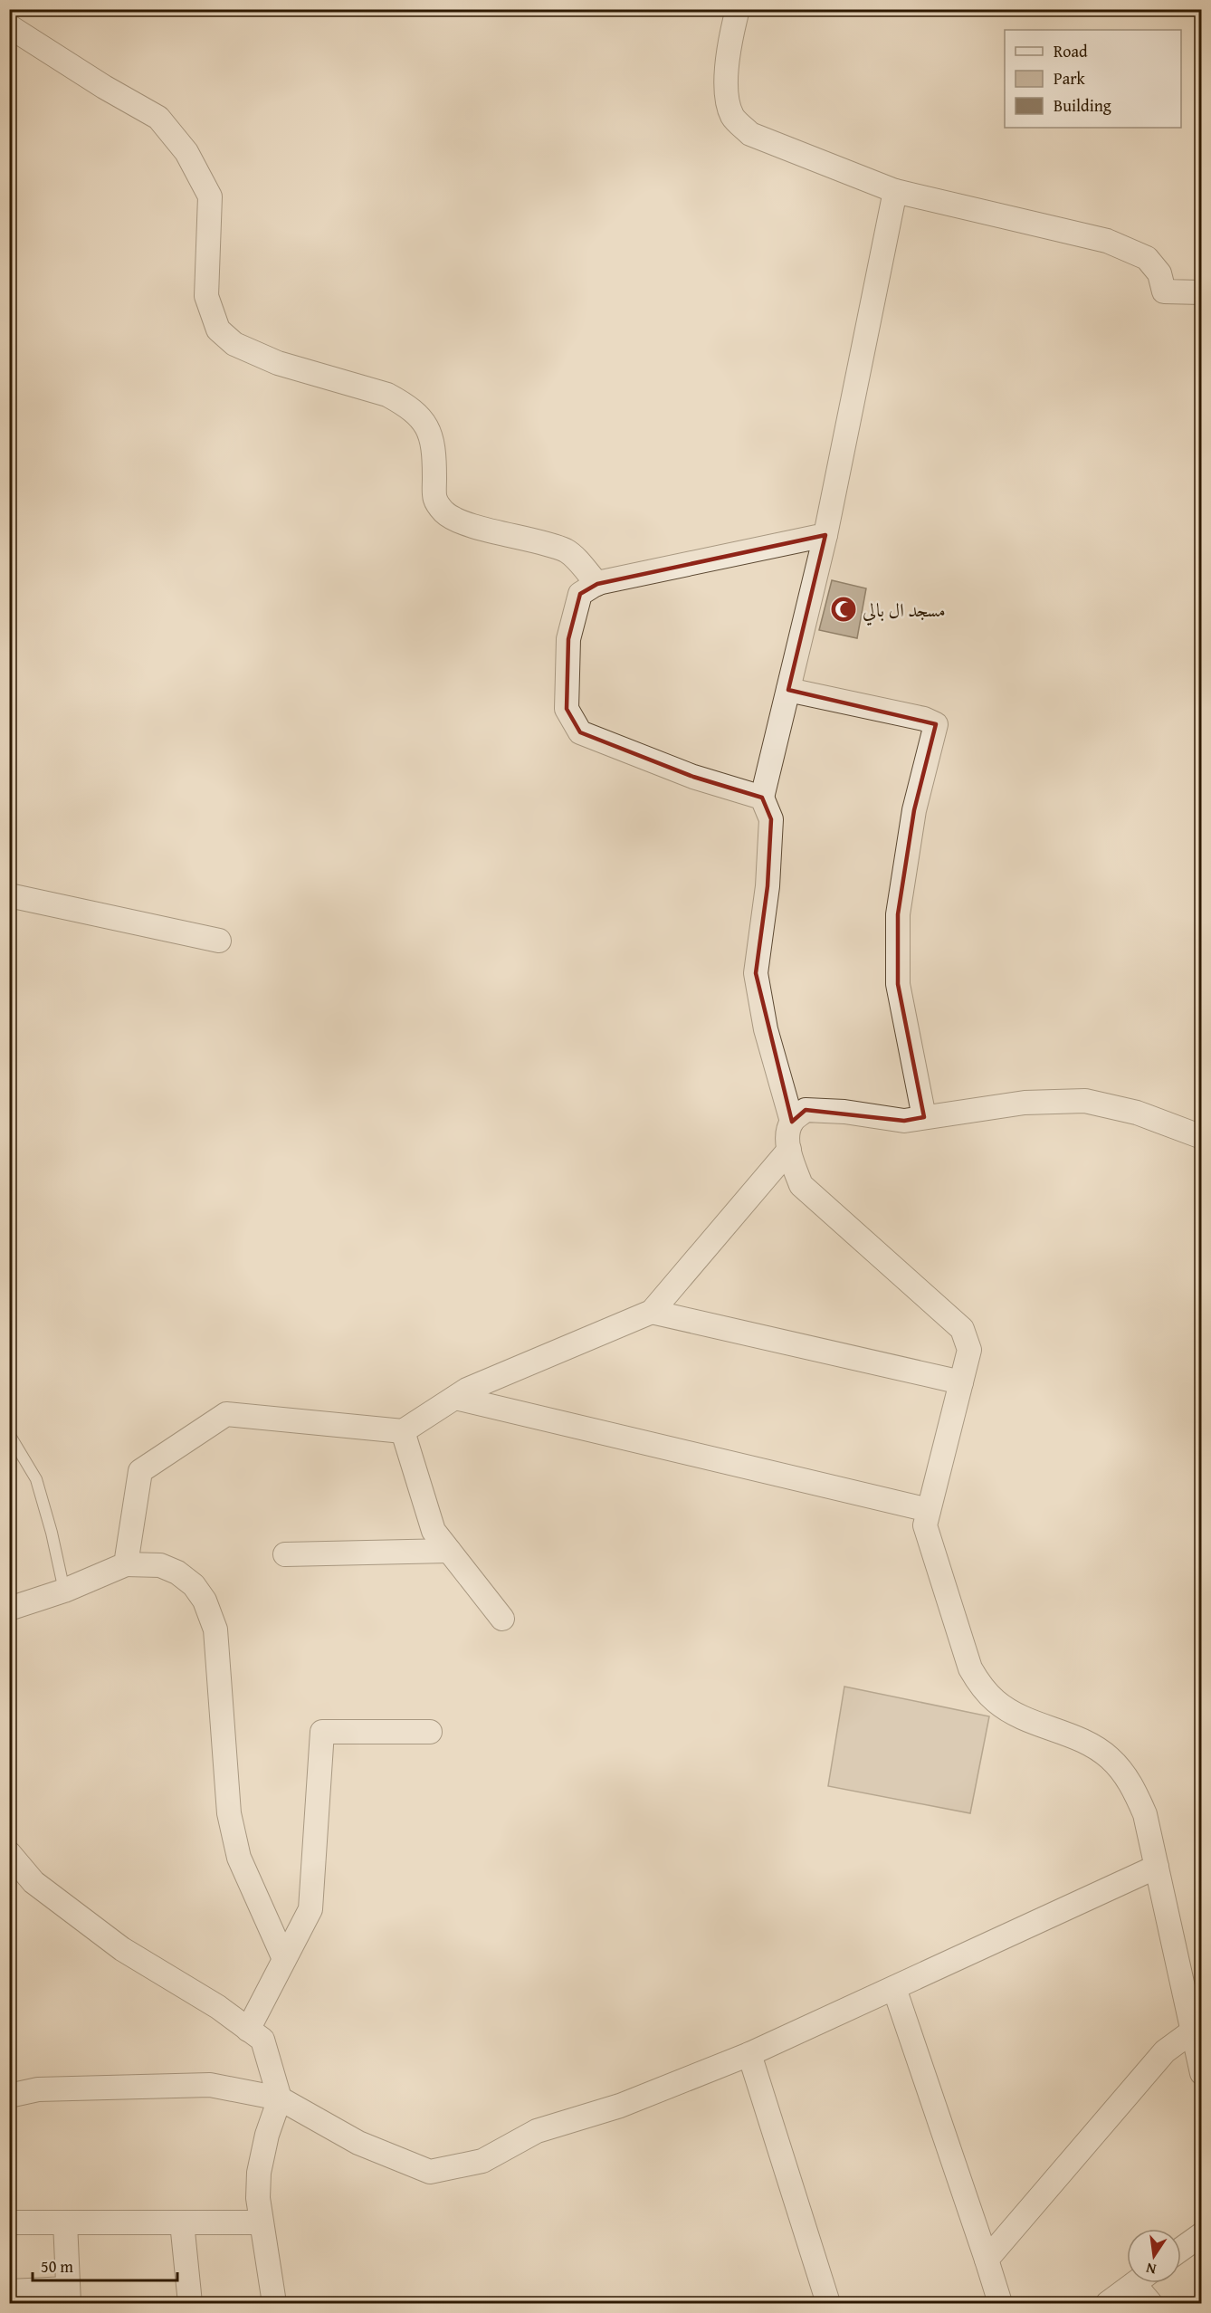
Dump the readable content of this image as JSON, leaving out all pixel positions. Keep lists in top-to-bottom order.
{
  "places": {
    "mosque": ["مسجد ال بالي"]
  },
  "legend": ["Road", "Park", "Building"],
  "scale_bar": "50 m",
  "north": "bottom"
}
